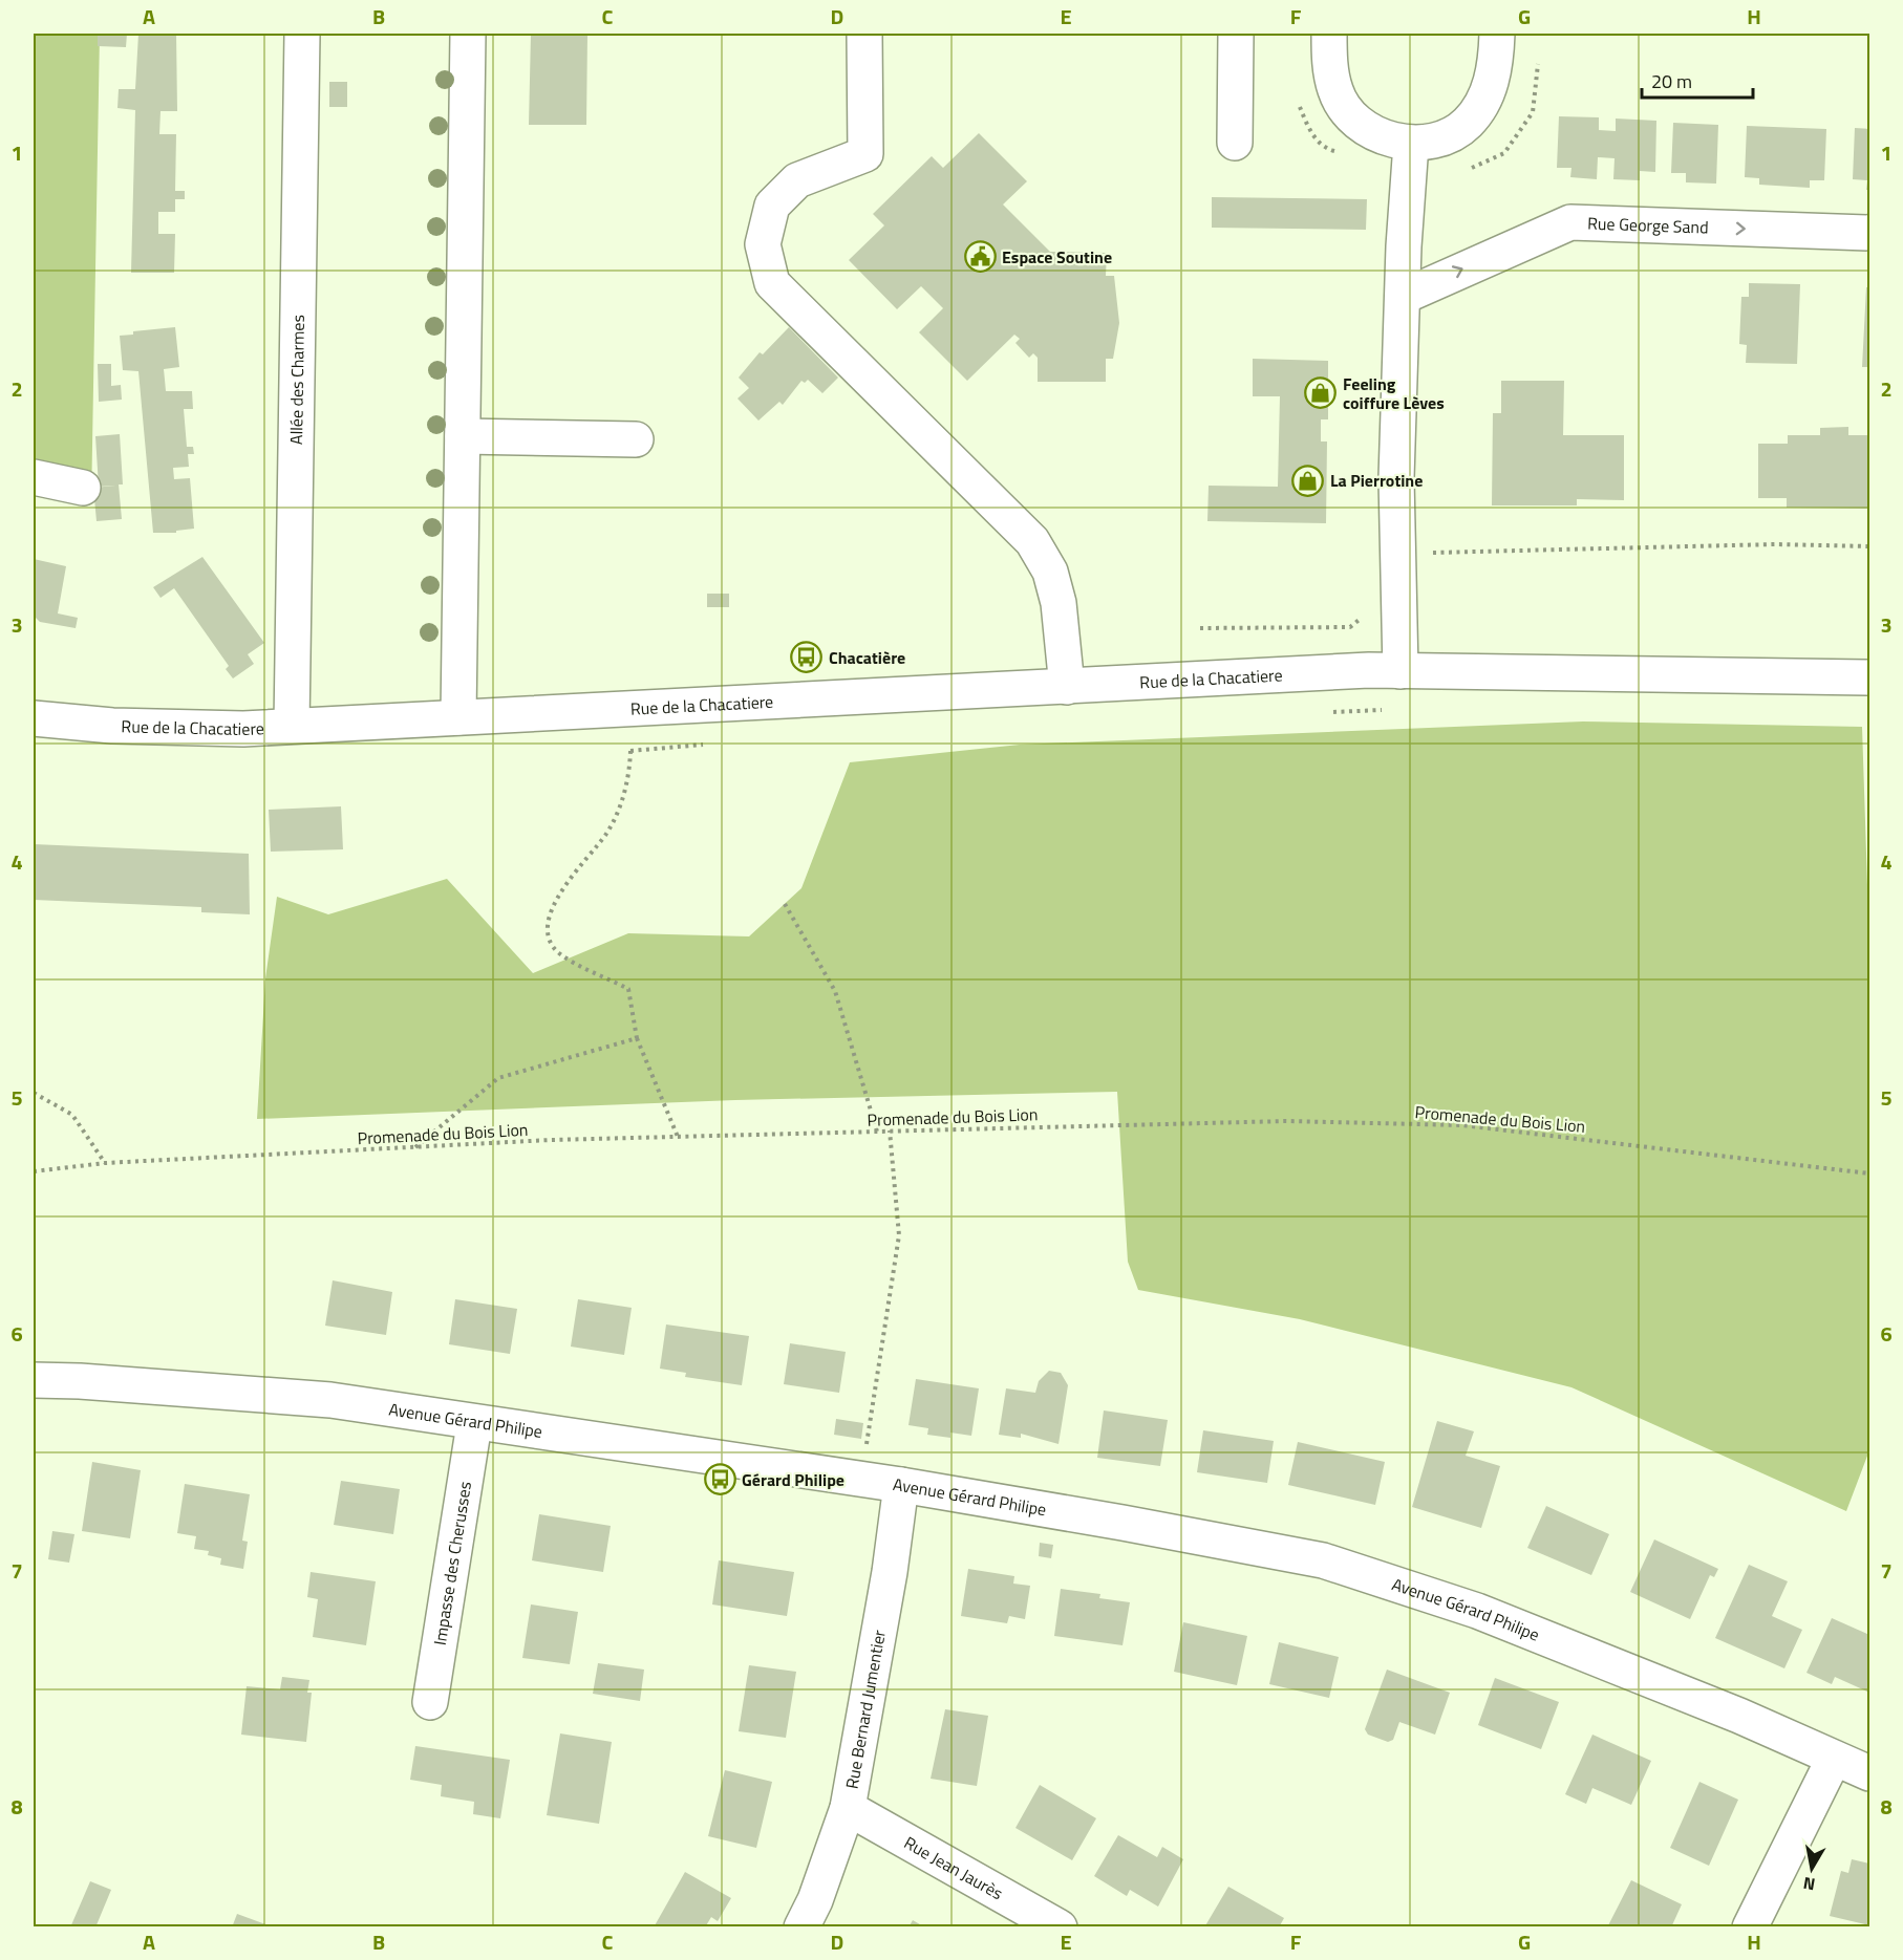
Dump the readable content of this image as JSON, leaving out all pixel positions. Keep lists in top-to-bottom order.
{
  "streets": {
    "street": [
      "Rue George Sand",
      "Allée des Charmes",
      "Rue de la Chacatiere",
      "Avenue Gérard Philipe",
      "Impasse des Cherusses",
      "Rue Bernard Jumentier",
      "Rue Jean Jaurès"
    ],
    "path": ["Promenade du Bois Lion"]
  },
  "crossings": [
    ["Allée des Charmes", "Rue de la Chacatiere"],
    ["Avenue Gérard Philipe", "Impasse des Cherusses"],
    ["Avenue Gérard Philipe", "Rue Bernard Jumentier"],
    ["Rue Bernard Jumentier", "Rue Jean Jaurès"]
  ],
  "one_way": ["Rue George Sand"],
  "places": {
    "public building": ["Espace Soutine"],
    "shop": ["Feeling coiffure Lèves", "La Pierrotine"],
    "bus stop": ["Chacatière", "Gérard Philipe"]
  },
  "scale_bar": "20 m",
  "north": "bottom",
  "grid": {
    "columns": [
      "A",
      "B",
      "C",
      "D",
      "E",
      "F",
      "G",
      "H"
    ],
    "rows": [
      "1",
      "2",
      "3",
      "4",
      "5",
      "6",
      "7",
      "8"
    ]
  }
}
